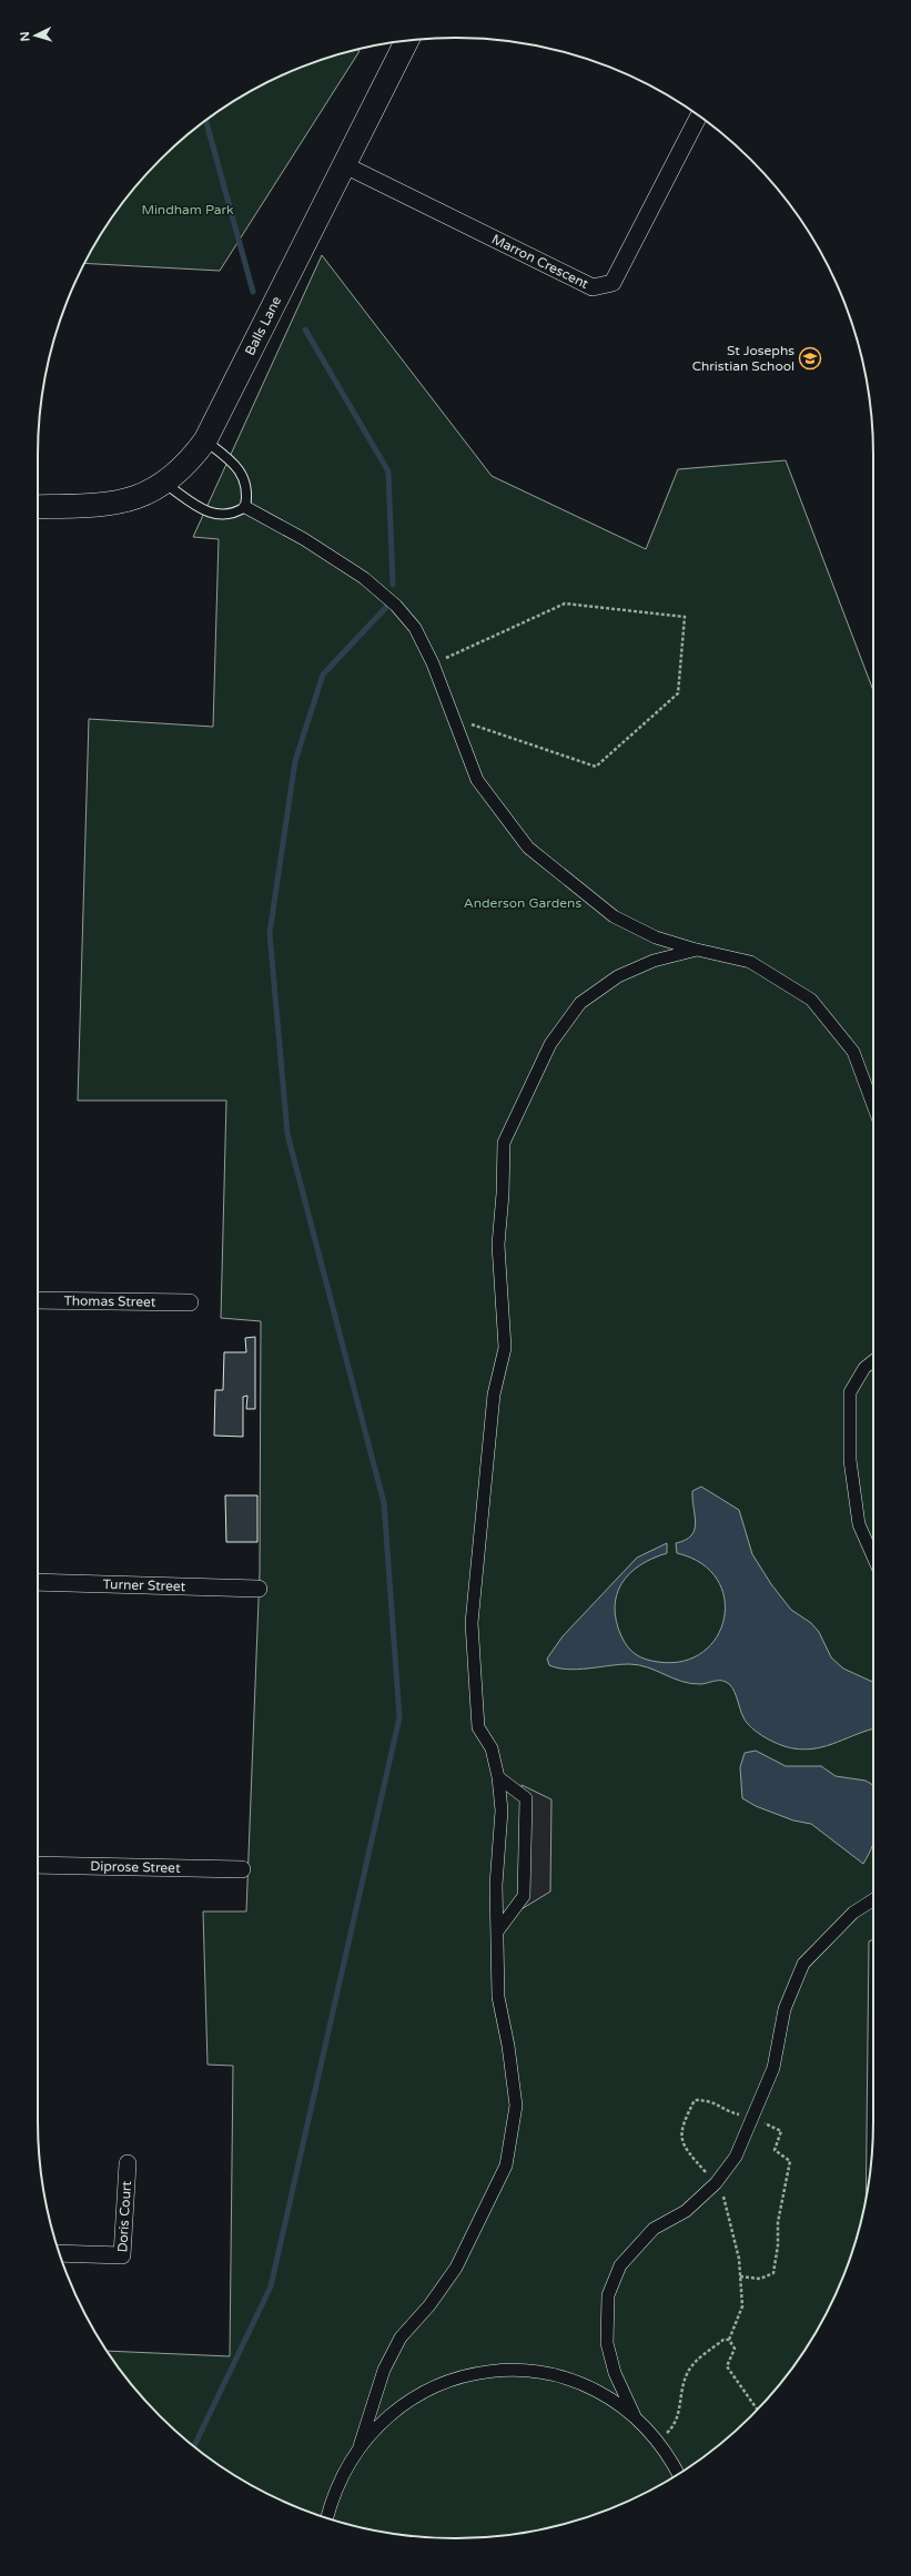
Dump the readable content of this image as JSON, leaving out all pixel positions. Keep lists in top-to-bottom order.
{
  "streets": {
    "main road": ["Balls Lane"],
    "street": [
      "Marron Crescent",
      "Thomas Street",
      "Turner Street",
      "Diprose Street",
      "Doris Court"
    ]
  },
  "crossings": [
    ["Marron Crescent", "Balls Lane"]
  ],
  "parks": ["Mindham Park", "Anderson Gardens"],
  "places": {
    "school or university": ["St Josephs Christian School"]
  },
  "north": "left"
}
